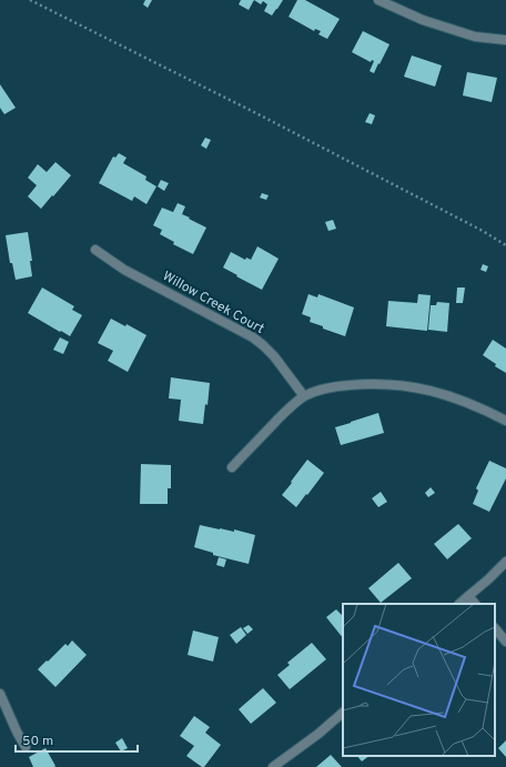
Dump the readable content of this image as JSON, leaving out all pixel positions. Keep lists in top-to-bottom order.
{
  "streets": {
    "street": ["Willow Creek Court"]
  },
  "scale_bar": "50 m"
}
